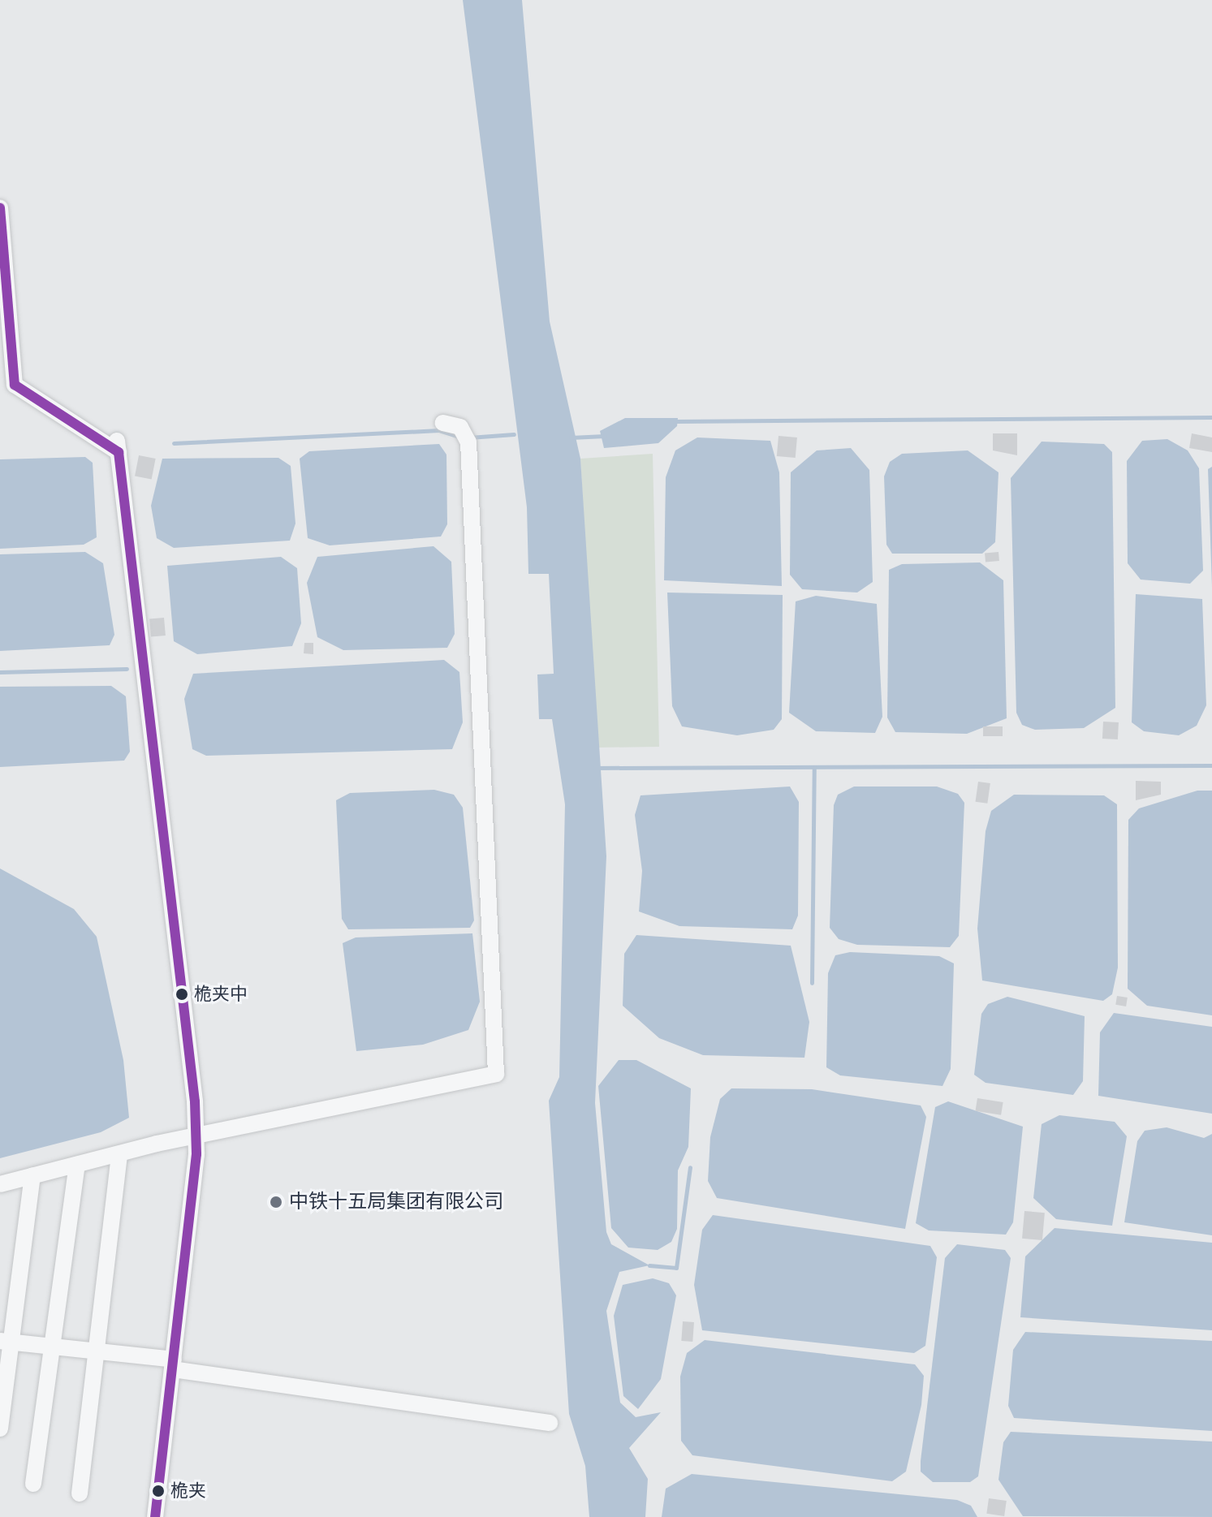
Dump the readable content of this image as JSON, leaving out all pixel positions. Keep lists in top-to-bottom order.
{
  "places": ["桅夹中", "中铁十五局集团有限公司", "桅夹"]
}
